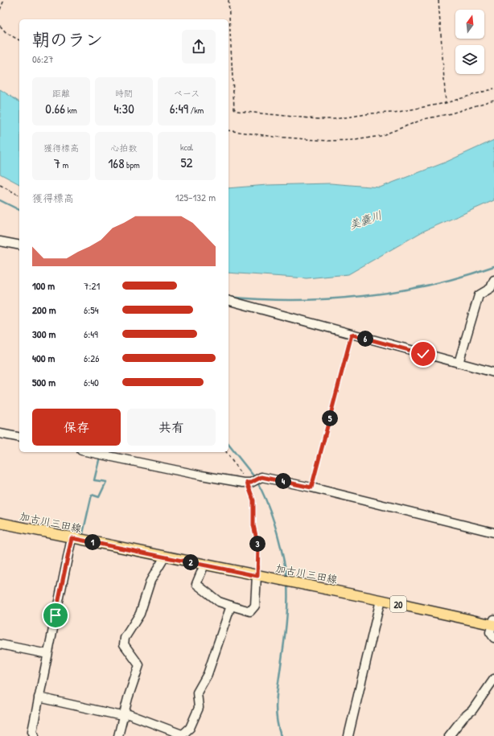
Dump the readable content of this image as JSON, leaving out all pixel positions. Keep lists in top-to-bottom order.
{
  "streets": {
    "main road": ["加古川三田線", "20"]
  },
  "water": ["美嚢川"],
  "north": "top",
  "page": {
    "heading": ["朝のラン", "06:27"],
    "stats": [
      ["距離", "0.66 km"],
      ["時間", "4:30"],
      ["ペース", "6:49 /km"],
      ["獲得標高", "7 m"],
      ["心拍数", "168 bpm"],
      ["kcal", "52"]
    ],
    "chart": ["獲得標高", "125–132 m"],
    "list": [
      {
        "name": "100 m",
        "note": "7:21"
      },
      {
        "name": "200 m",
        "note": "6:54"
      },
      {
        "name": "300 m",
        "note": "6:49"
      },
      {
        "name": "400 m",
        "note": "6:26"
      },
      {
        "name": "500 m",
        "note": "6:40"
      }
    ],
    "pins": [
      "6",
      "5",
      "4",
      "1",
      "3",
      "2"
    ],
    "buttons": ["保存", "共有"]
  }
}
